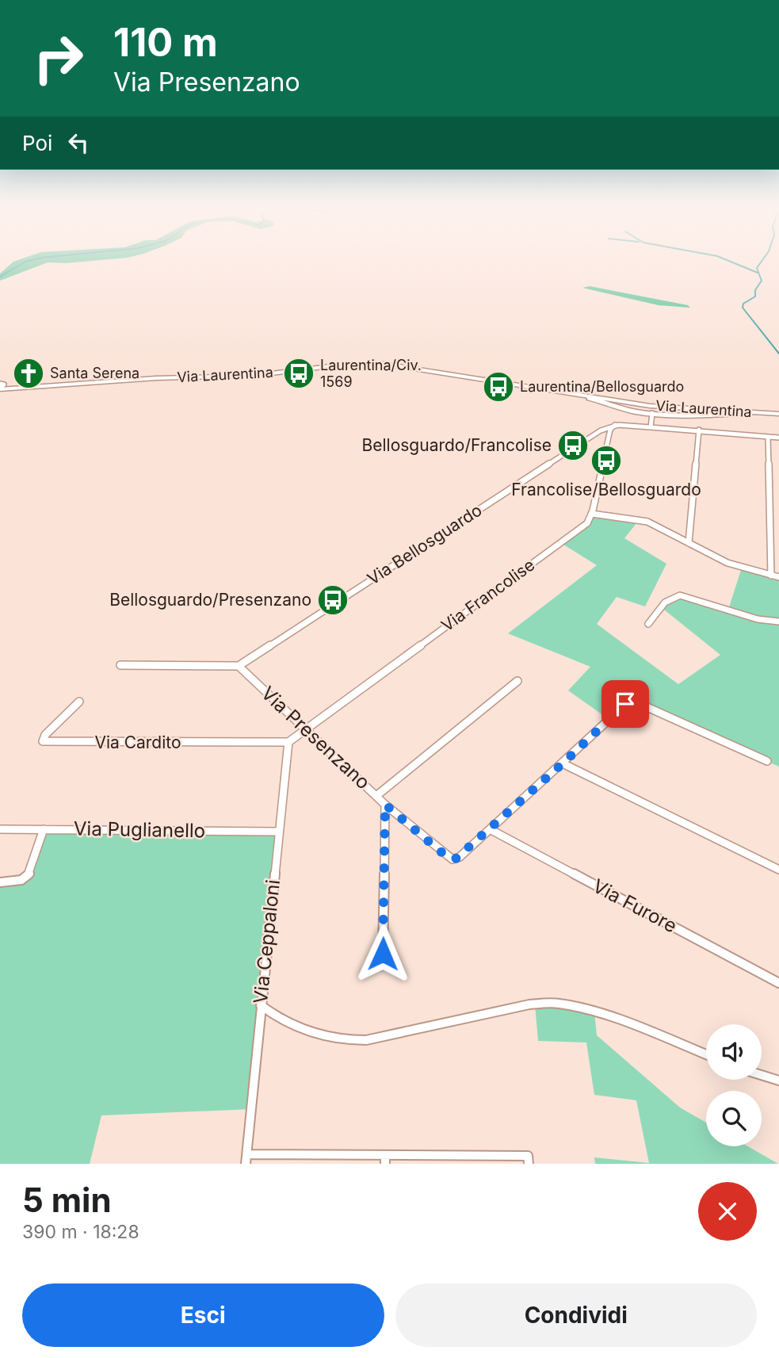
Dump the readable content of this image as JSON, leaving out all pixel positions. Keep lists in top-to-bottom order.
{
  "streets": {
    "main road": ["Via Laurentina"],
    "street": [
      "Via Bellosguardo",
      "Via Francolise",
      "Via Presenzano",
      "Via Cardito",
      "Via Puglianello",
      "Via Furore",
      "Via Ceppaloni"
    ]
  },
  "crossings": [
    ["Via Bellosguardo", "Via Francolise"],
    ["Via Bellosguardo", "Via Presenzano"],
    ["Via Francolise", "Via Presenzano"],
    ["Via Presenzano", "Via Furore"],
    ["Via Cardito", "Via Ceppaloni"],
    ["Via Puglianello", "Via Ceppaloni"]
  ],
  "places": {
    "church": ["Santa Serena"],
    "bus stop": [
      "Laurentina/Civ. 1569",
      "Laurentina/Bellosguardo",
      "Bellosguardo/Francolise",
      "Francolise/Bellosguardo",
      "Bellosguardo/Presenzano"
    ]
  },
  "page": {
    "turn": ["110 m", "Via Presenzano"],
    "then": "Poi",
    "heading": ["5 min", "390 m · 18:28"],
    "buttons": ["Esci", "Condividi"]
  }
}
